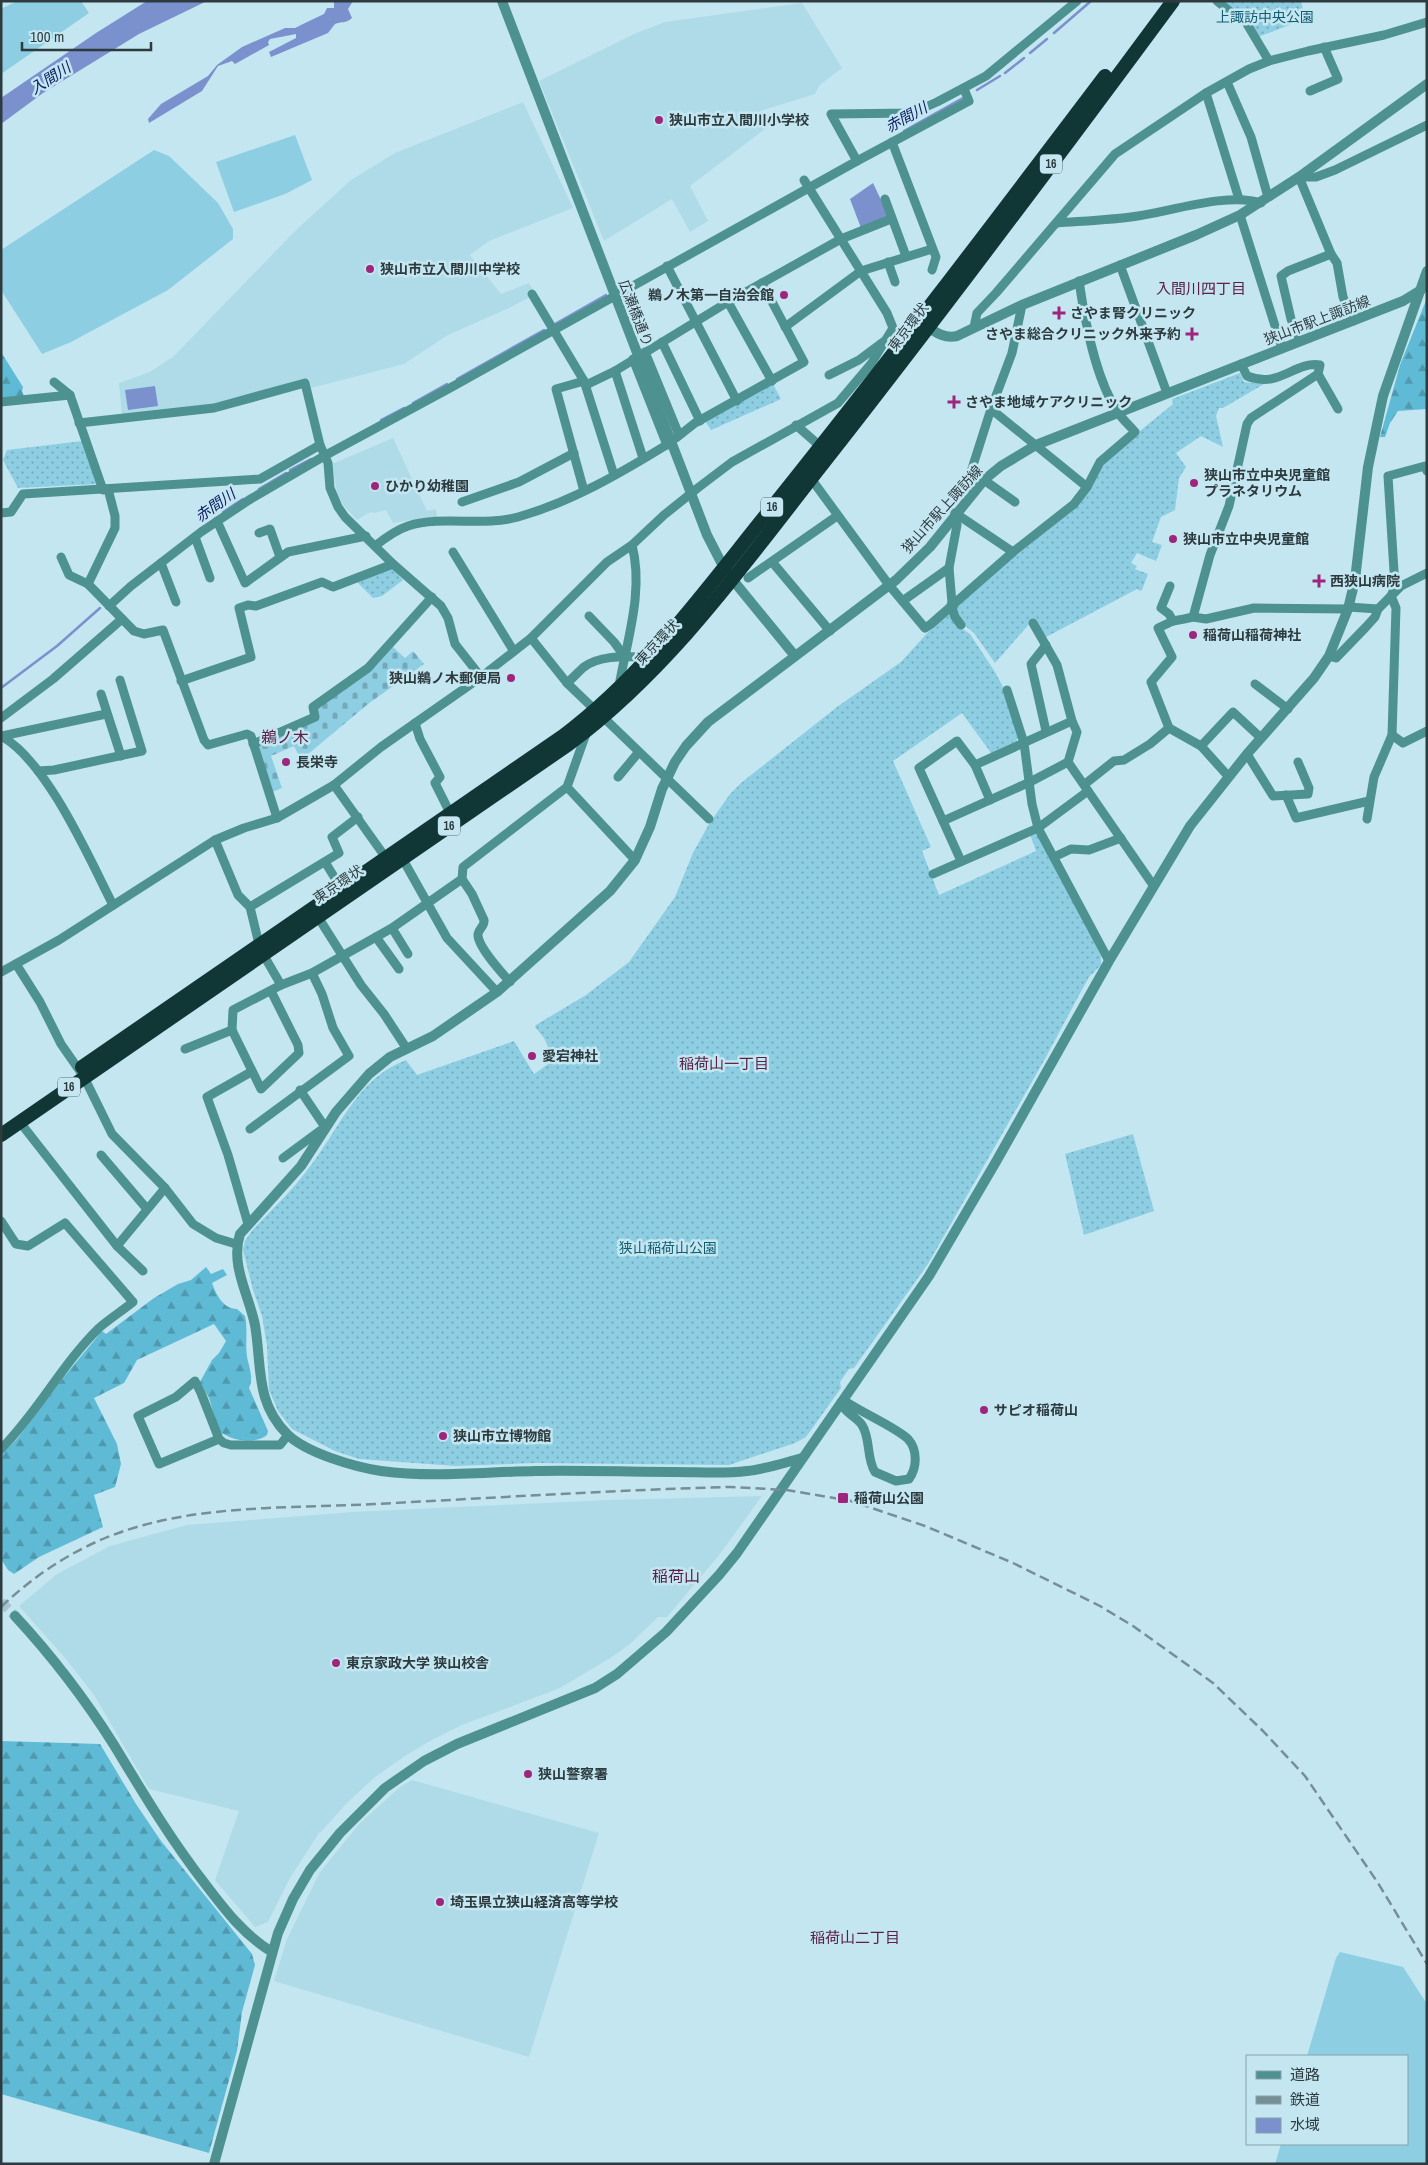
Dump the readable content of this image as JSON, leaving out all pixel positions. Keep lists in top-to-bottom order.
{
  "streets": {
    "highway": ["16", "東京環状"],
    "street": ["広瀬橋通り", "狭山市駅上諏訪線"]
  },
  "crossings": [
    ["広瀬橋通り", "東京環状"]
  ],
  "districts": [
    "入間川四丁目",
    "鵜ノ木",
    "稲荷山一丁目",
    "稲荷山",
    "稲荷山二丁目"
  ],
  "water": ["入間川", "赤間川"],
  "parks": ["上諏訪中央公園", "狭山稲荷山公園"],
  "places": {
    "other": [
      "狭山市立入間川小学校",
      "狭山市立入間川中学校",
      "鵜ノ木第一自治会館",
      "狭山市立中央児童館 プラネタリウム",
      "ひかり幼稚園",
      "狭山市立中央児童館",
      "稲荷山稲荷神社",
      "狭山鵜ノ木郵便局",
      "長栄寺",
      "愛宕神社",
      "サピオ稲荷山",
      "狭山市立博物館",
      "東京家政大学 狭山校舎",
      "狭山警察署",
      "埼玉県立狭山経済高等学校"
    ],
    "health": [
      "さやま腎クリニック",
      "さやま総合クリニック外来予約",
      "さやま地域ケアクリニック",
      "西狭山病院"
    ],
    "transit": ["稲荷山公園"]
  },
  "legend": ["道路", "鉄道", "水域"],
  "scale_bar": "100 m"
}
